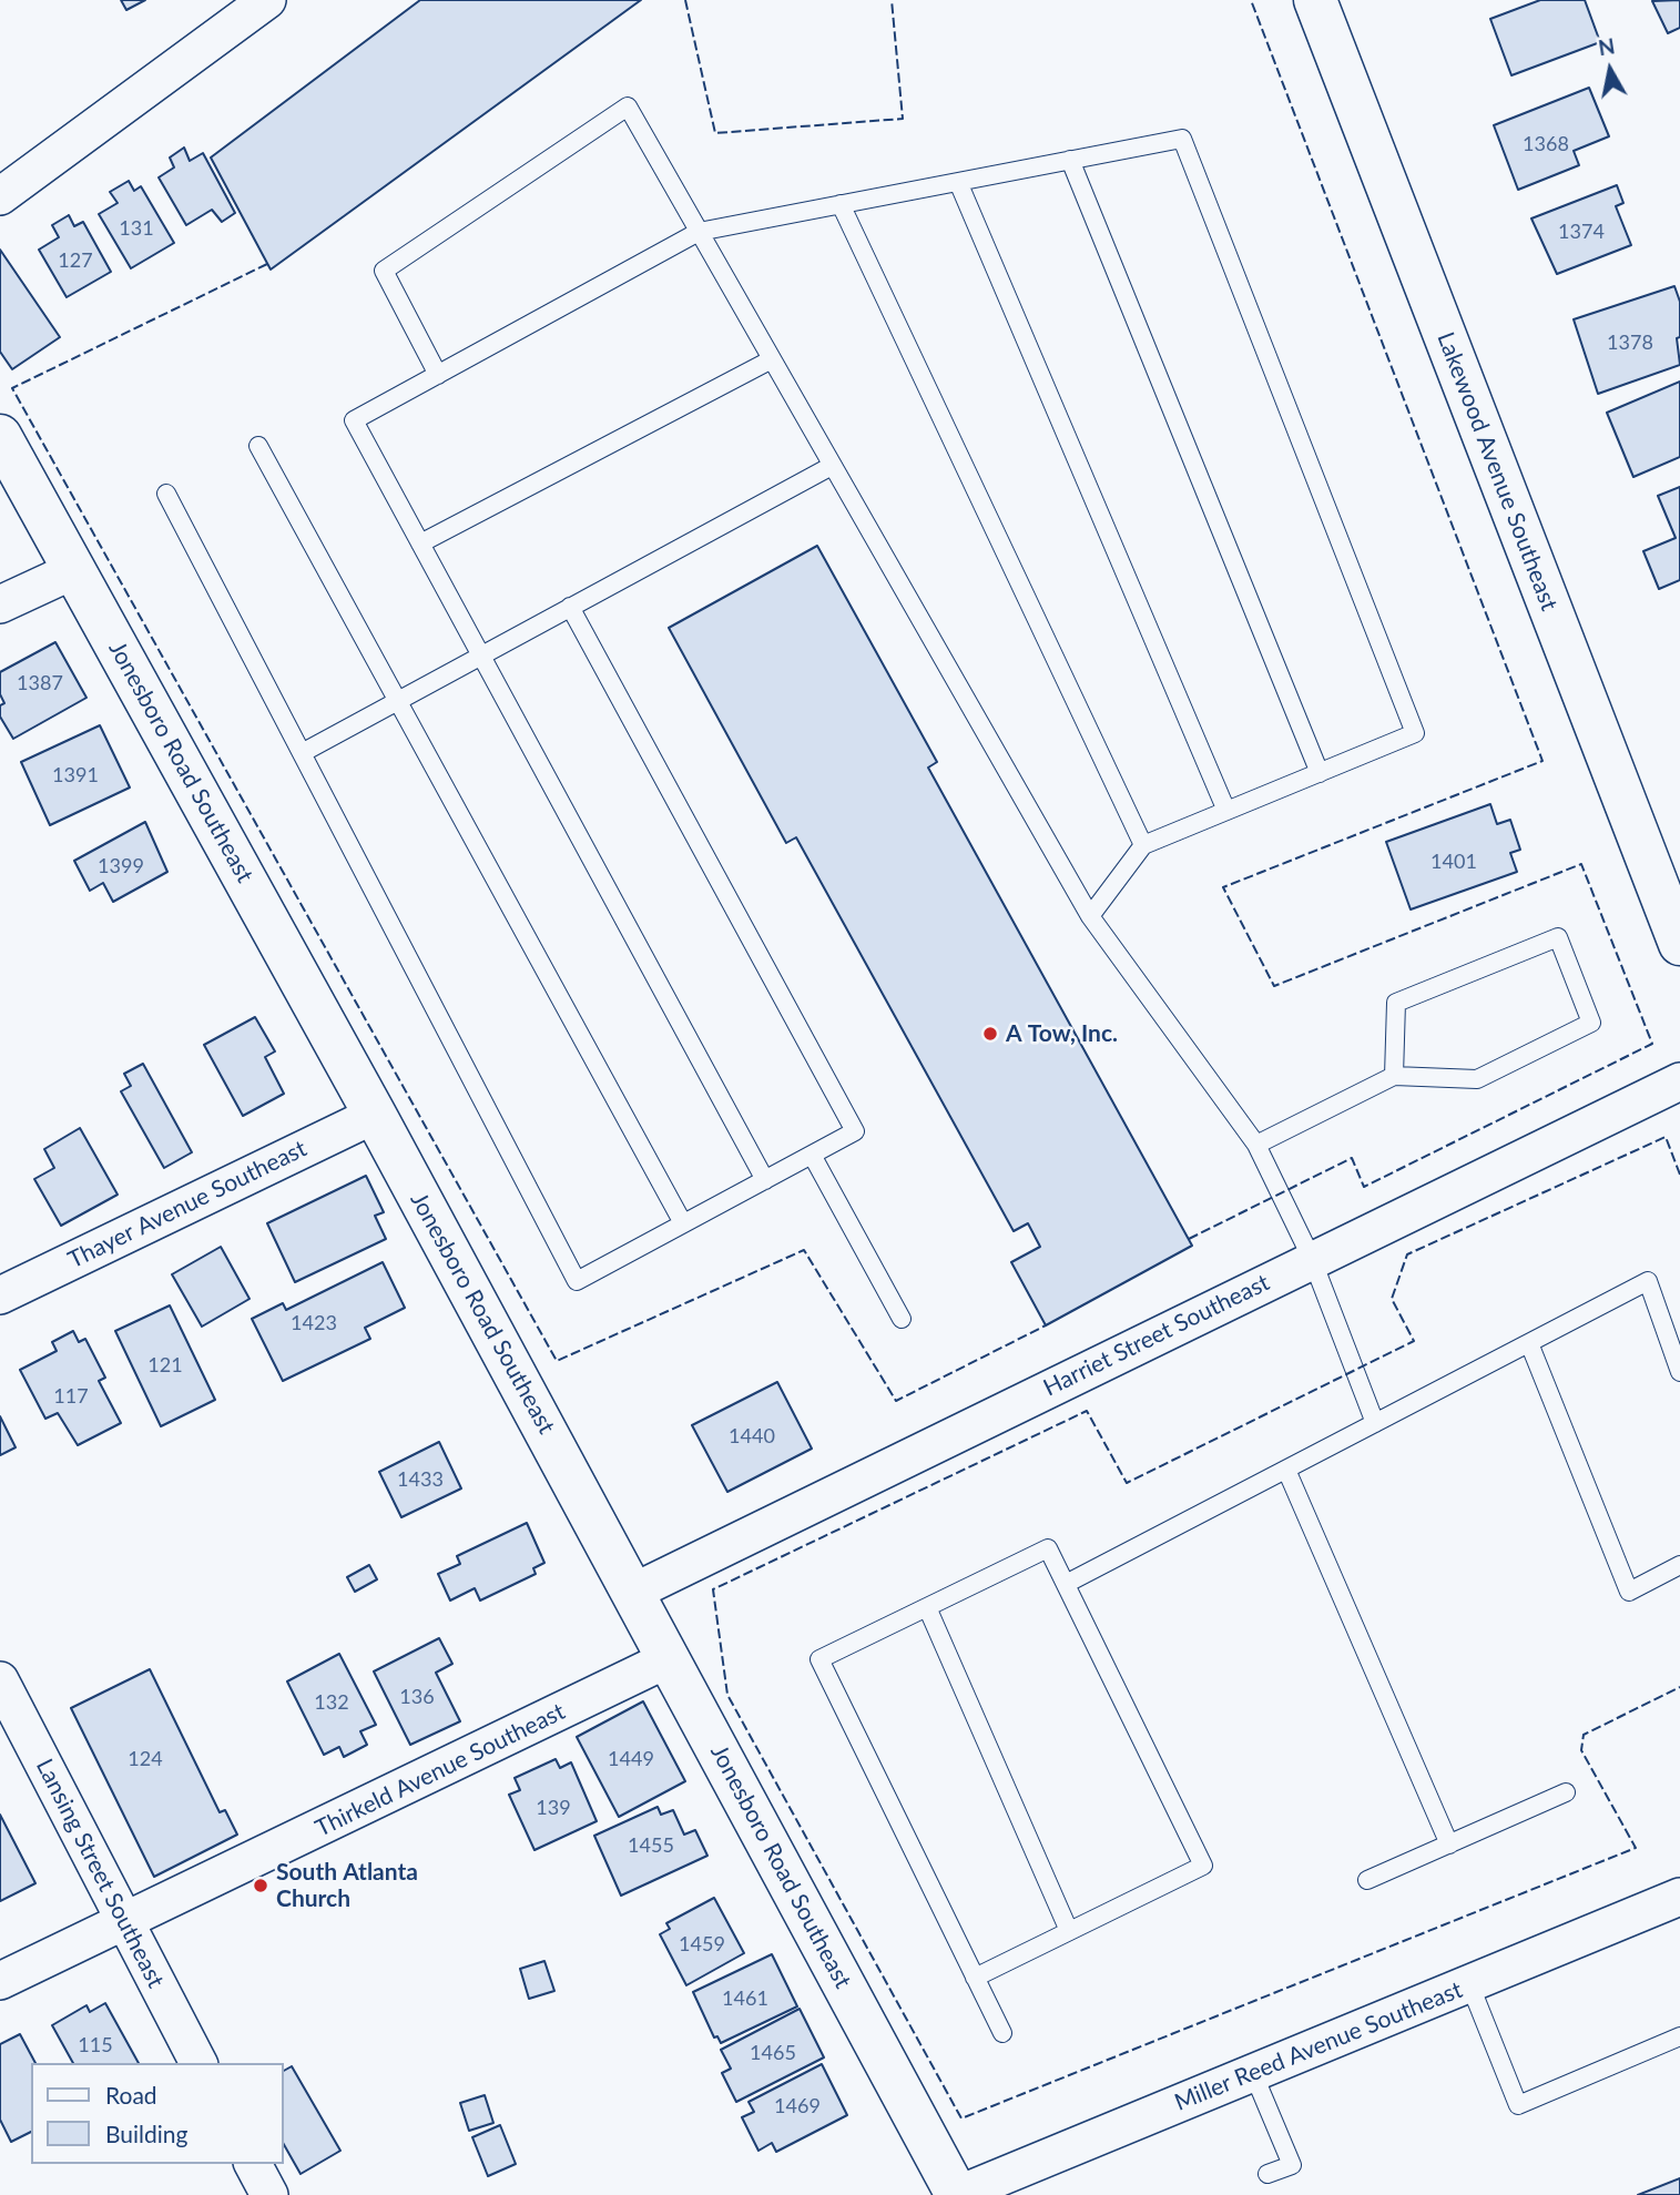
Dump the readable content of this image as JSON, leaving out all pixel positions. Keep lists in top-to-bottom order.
{
  "streets": {
    "main road": ["Lakewood Avenue Southeast", "Jonesboro Road Southeast"],
    "street": [
      "Thayer Avenue Southeast",
      "Harriet Street Southeast",
      "Thirkeld Avenue Southeast",
      "Lansing Street Southeast",
      "Miller Reed Avenue Southeast"
    ]
  },
  "crossings": [
    ["Jonesboro Road Southeast", "Thayer Avenue Southeast"],
    ["Jonesboro Road Southeast", "Harriet Street Southeast"],
    ["Jonesboro Road Southeast", "Thirkeld Avenue Southeast"],
    ["Jonesboro Road Southeast", "Miller Reed Avenue Southeast"],
    ["Thirkeld Avenue Southeast", "Lansing Street Southeast"]
  ],
  "places": ["A Tow, Inc.", "South Atlanta Church"],
  "house_numbers": [
    "1368",
    "131",
    "1374",
    "127",
    "1378",
    "1387",
    "1391",
    "1401",
    "1399",
    "1423",
    "121",
    "117",
    "1440",
    "1433",
    "136",
    "132",
    "124",
    "1449",
    "139",
    "1455",
    "1459",
    "1461",
    "115",
    "1465",
    "1469"
  ],
  "legend": ["Road", "Building"],
  "north": "top"
}
